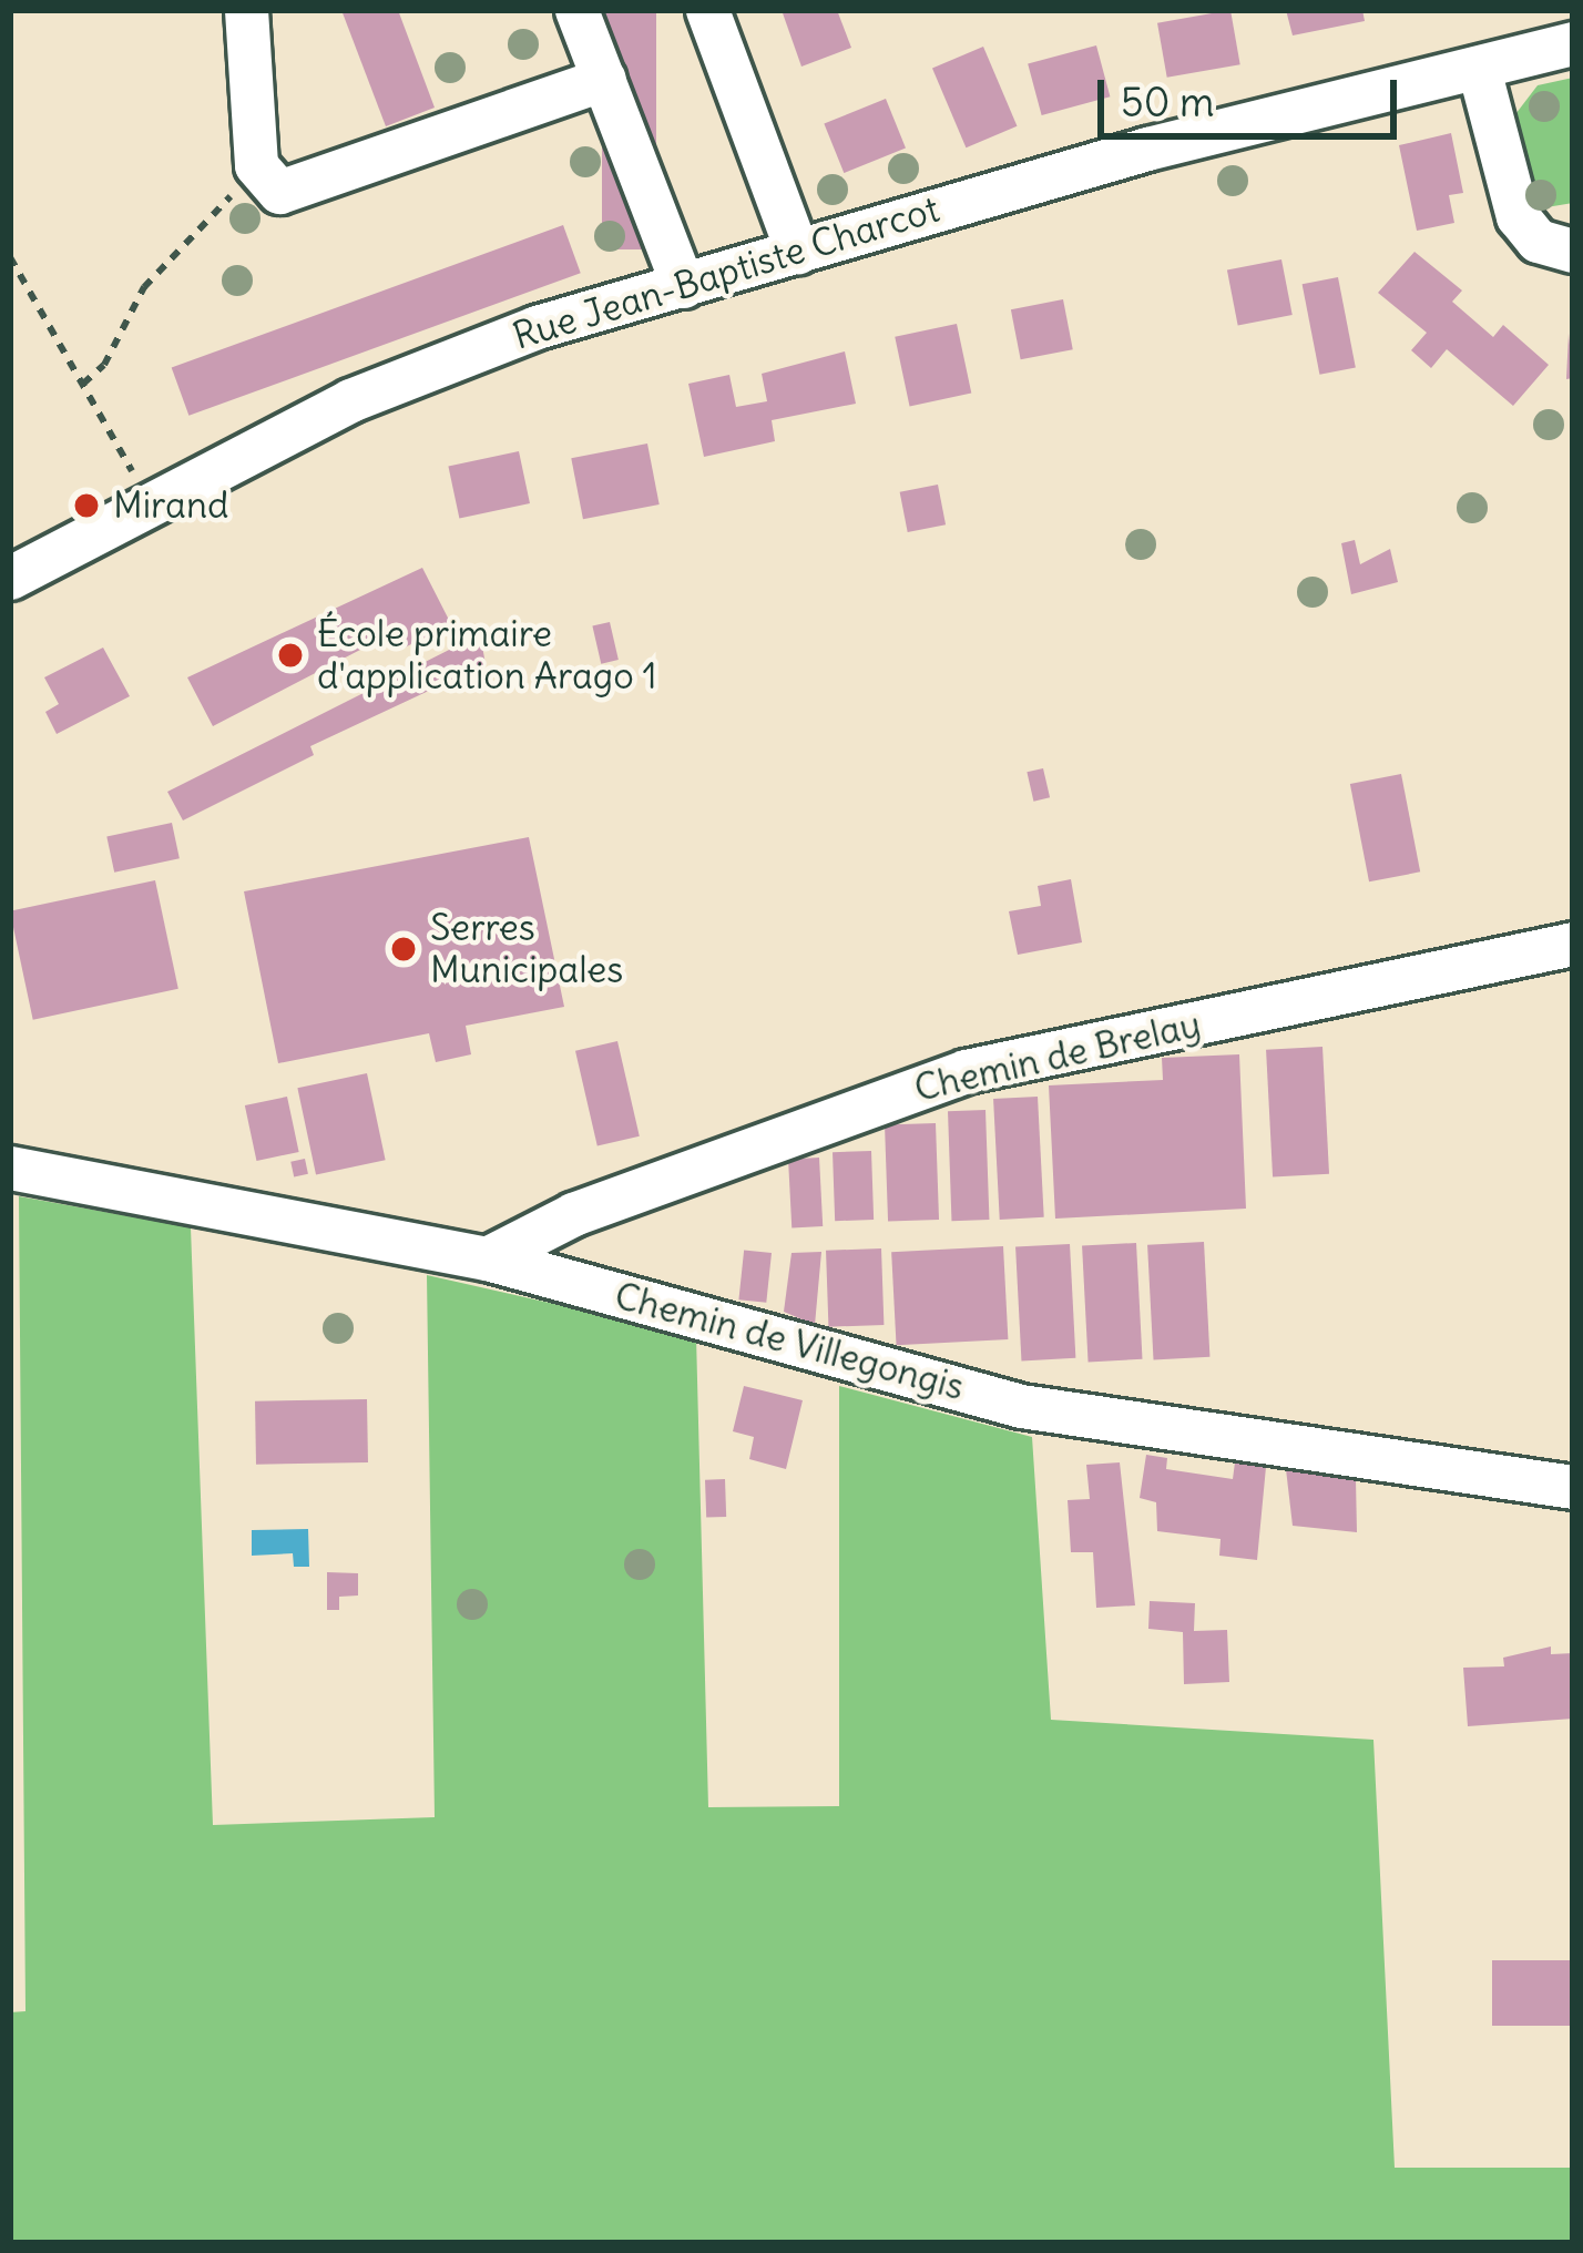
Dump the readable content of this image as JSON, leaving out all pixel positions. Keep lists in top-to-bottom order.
{
  "streets": {
    "street": ["Rue Jean-Baptiste Charcot", "Chemin de Brelay", "Chemin de Villegongis"]
  },
  "crossings": [
    ["Chemin de Brelay", "Chemin de Villegongis"]
  ],
  "places": ["Mirand", "École primaire d'application Arago 1", "Serres Municipales"],
  "scale_bar": "50 m"
}
